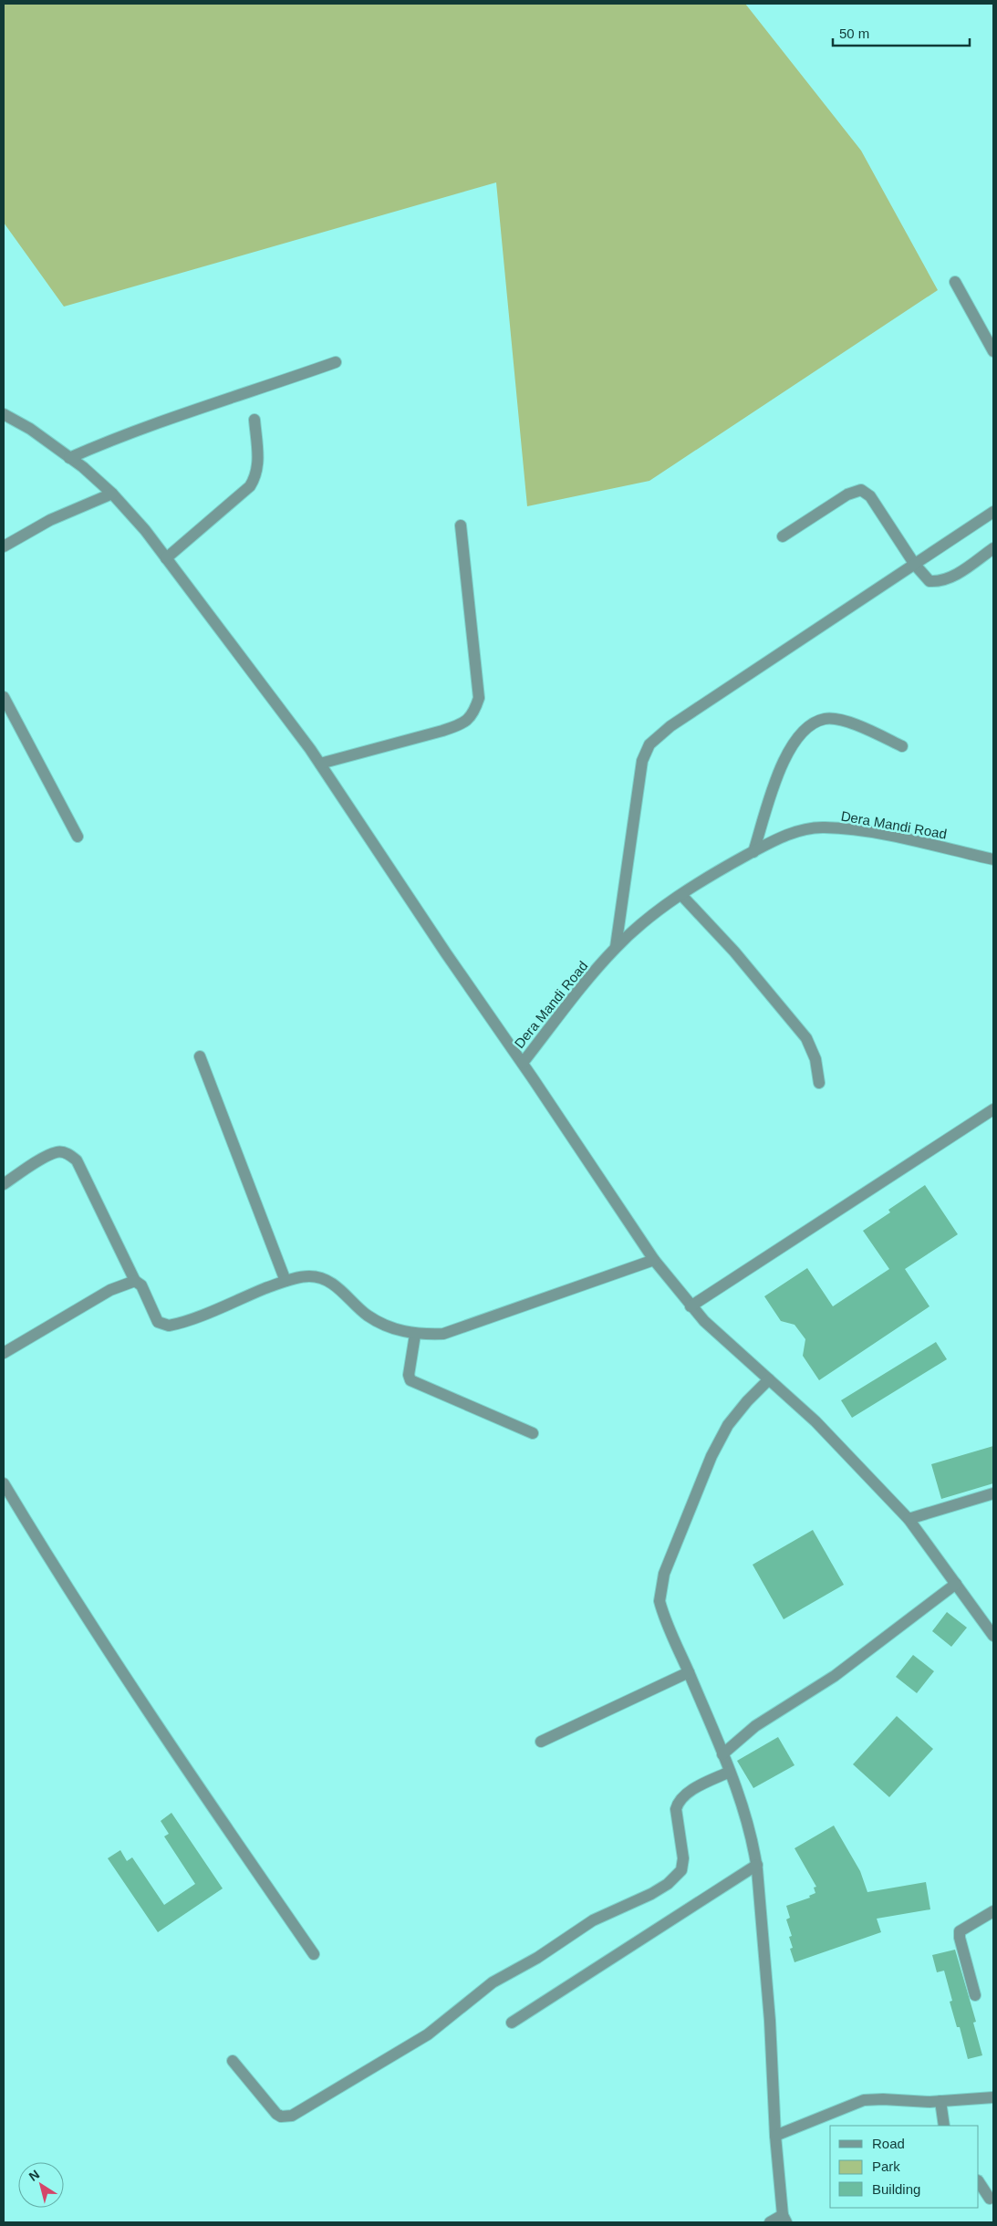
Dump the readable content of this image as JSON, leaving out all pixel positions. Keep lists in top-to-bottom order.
{
  "streets": {
    "street": ["Dera Mandi Road"]
  },
  "legend": ["Road", "Park", "Building"],
  "scale_bar": "50 m",
  "north": "top left"
}
